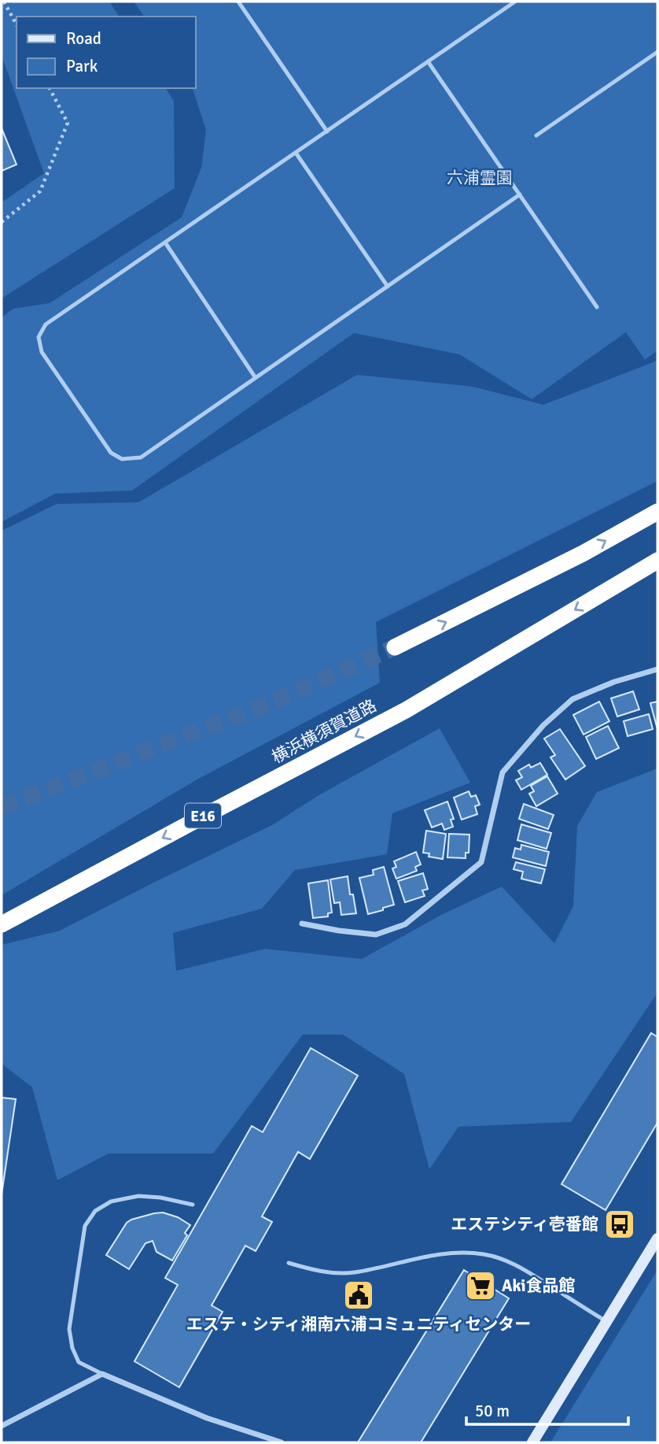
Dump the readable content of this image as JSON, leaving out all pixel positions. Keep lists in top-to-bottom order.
{
  "streets": {
    "highway": ["横浜横須賀道路", "E16"]
  },
  "parks": ["六浦霊園"],
  "places": {
    "bus stop": ["エステシティ壱番館"],
    "supermarket": ["Aki食品館"],
    "public building": ["エステ・シティ湘南六浦コミュニティセンター"]
  },
  "legend": ["Road", "Park"],
  "scale_bar": "50 m"
}
